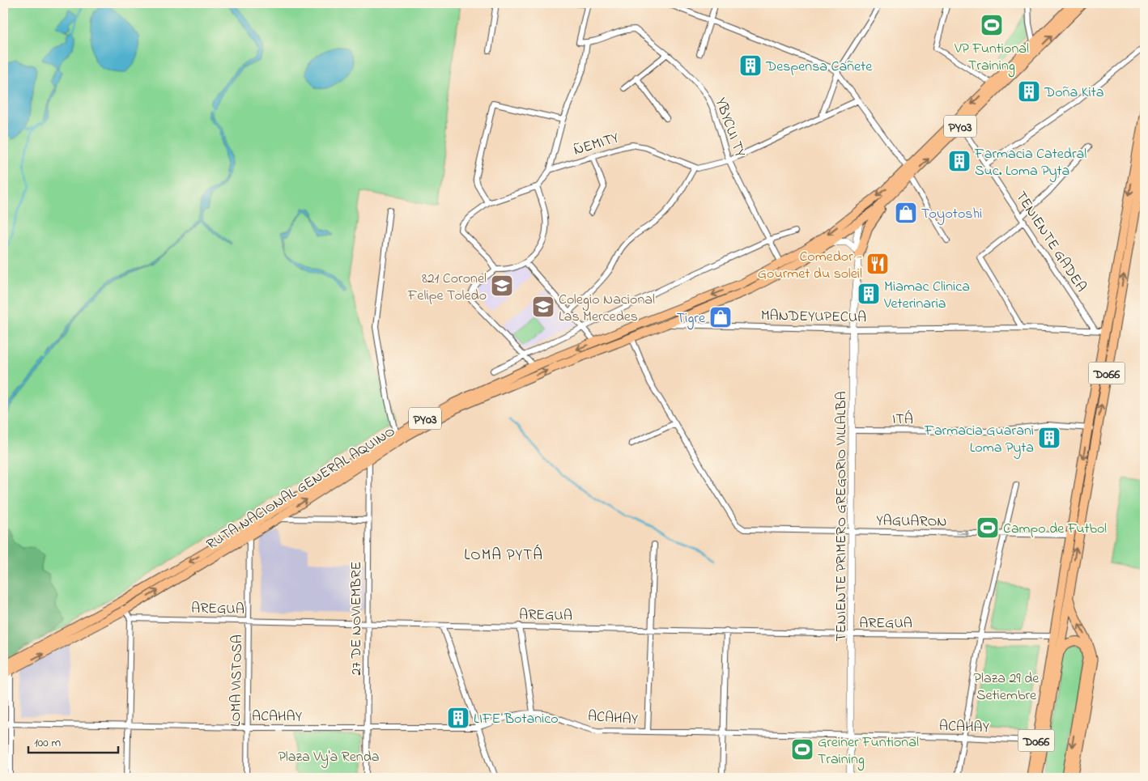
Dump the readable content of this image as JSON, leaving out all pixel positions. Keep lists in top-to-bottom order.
{
  "streets": {
    "highway": ["PY03", "D066", "RUTA NACIONAL GENERAL AQUINO"],
    "street": [
      "YBYCUI TY",
      "ÑEMITY",
      "TENIENTE GADEA",
      "MANDEYUPECUA",
      "ITÁ",
      "TENIENTE PRIMERO GREGORIO VILLALBA",
      "YAGUARON",
      "AREGUA",
      "27 DE NOVIEMBRE",
      "LOMA VISTOSA",
      "ACAHAY"
    ]
  },
  "crossings": [
    ["YBYCUI TY", "RUTA NACIONAL GENERAL AQUINO"],
    ["TENIENTE GADEA", "MANDEYUPECUA"],
    ["TENIENTE GADEA", "RUTA NACIONAL GENERAL AQUINO"],
    ["MANDEYUPECUA", "D066"],
    ["MANDEYUPECUA", "RUTA NACIONAL GENERAL AQUINO"],
    ["MANDEYUPECUA", "TENIENTE PRIMERO GREGORIO VILLALBA"],
    ["D066", "ITÁ"],
    ["D066", "YAGUARON"],
    ["D066", "AREGUA"],
    ["ITÁ", "TENIENTE PRIMERO GREGORIO VILLALBA"],
    ["RUTA NACIONAL GENERAL AQUINO", "27 DE NOVIEMBRE"],
    ["RUTA NACIONAL GENERAL AQUINO", "LOMA VISTOSA"],
    ["TENIENTE PRIMERO GREGORIO VILLALBA", "YAGUARON"],
    ["TENIENTE PRIMERO GREGORIO VILLALBA", "AREGUA"],
    ["TENIENTE PRIMERO GREGORIO VILLALBA", "ACAHAY"],
    ["AREGUA", "27 DE NOVIEMBRE"],
    ["AREGUA", "LOMA VISTOSA"],
    ["27 DE NOVIEMBRE", "ACAHAY"],
    ["LOMA VISTOSA", "ACAHAY"]
  ],
  "districts": ["LOMA PYTÁ"],
  "parks": ["Plaza 29 de Setiembre", "Plaza Vy'a Renda"],
  "places": {
    "sports": ["VP Funtional Training", "Campo de Futbol", "Greiner Funtional Training"],
    "building": [
      "Despensa Cañete",
      "Doña Kita",
      "Farmacia Catedral Suc. Loma Pyta",
      "Miamac Clinica Veterinaria",
      "Farmacia Guarani Loma Pyta",
      "LIFE Botanico"
    ],
    "shop": ["Toyotoshi", "Tigre"],
    "restaurant": ["Comedor - Gourmet du soleil"],
    "school or university": ["821 Coronel Felipe Toledo", "Colegio Nacional Las Mercedes"]
  },
  "scale_bar": "100 m"
}
